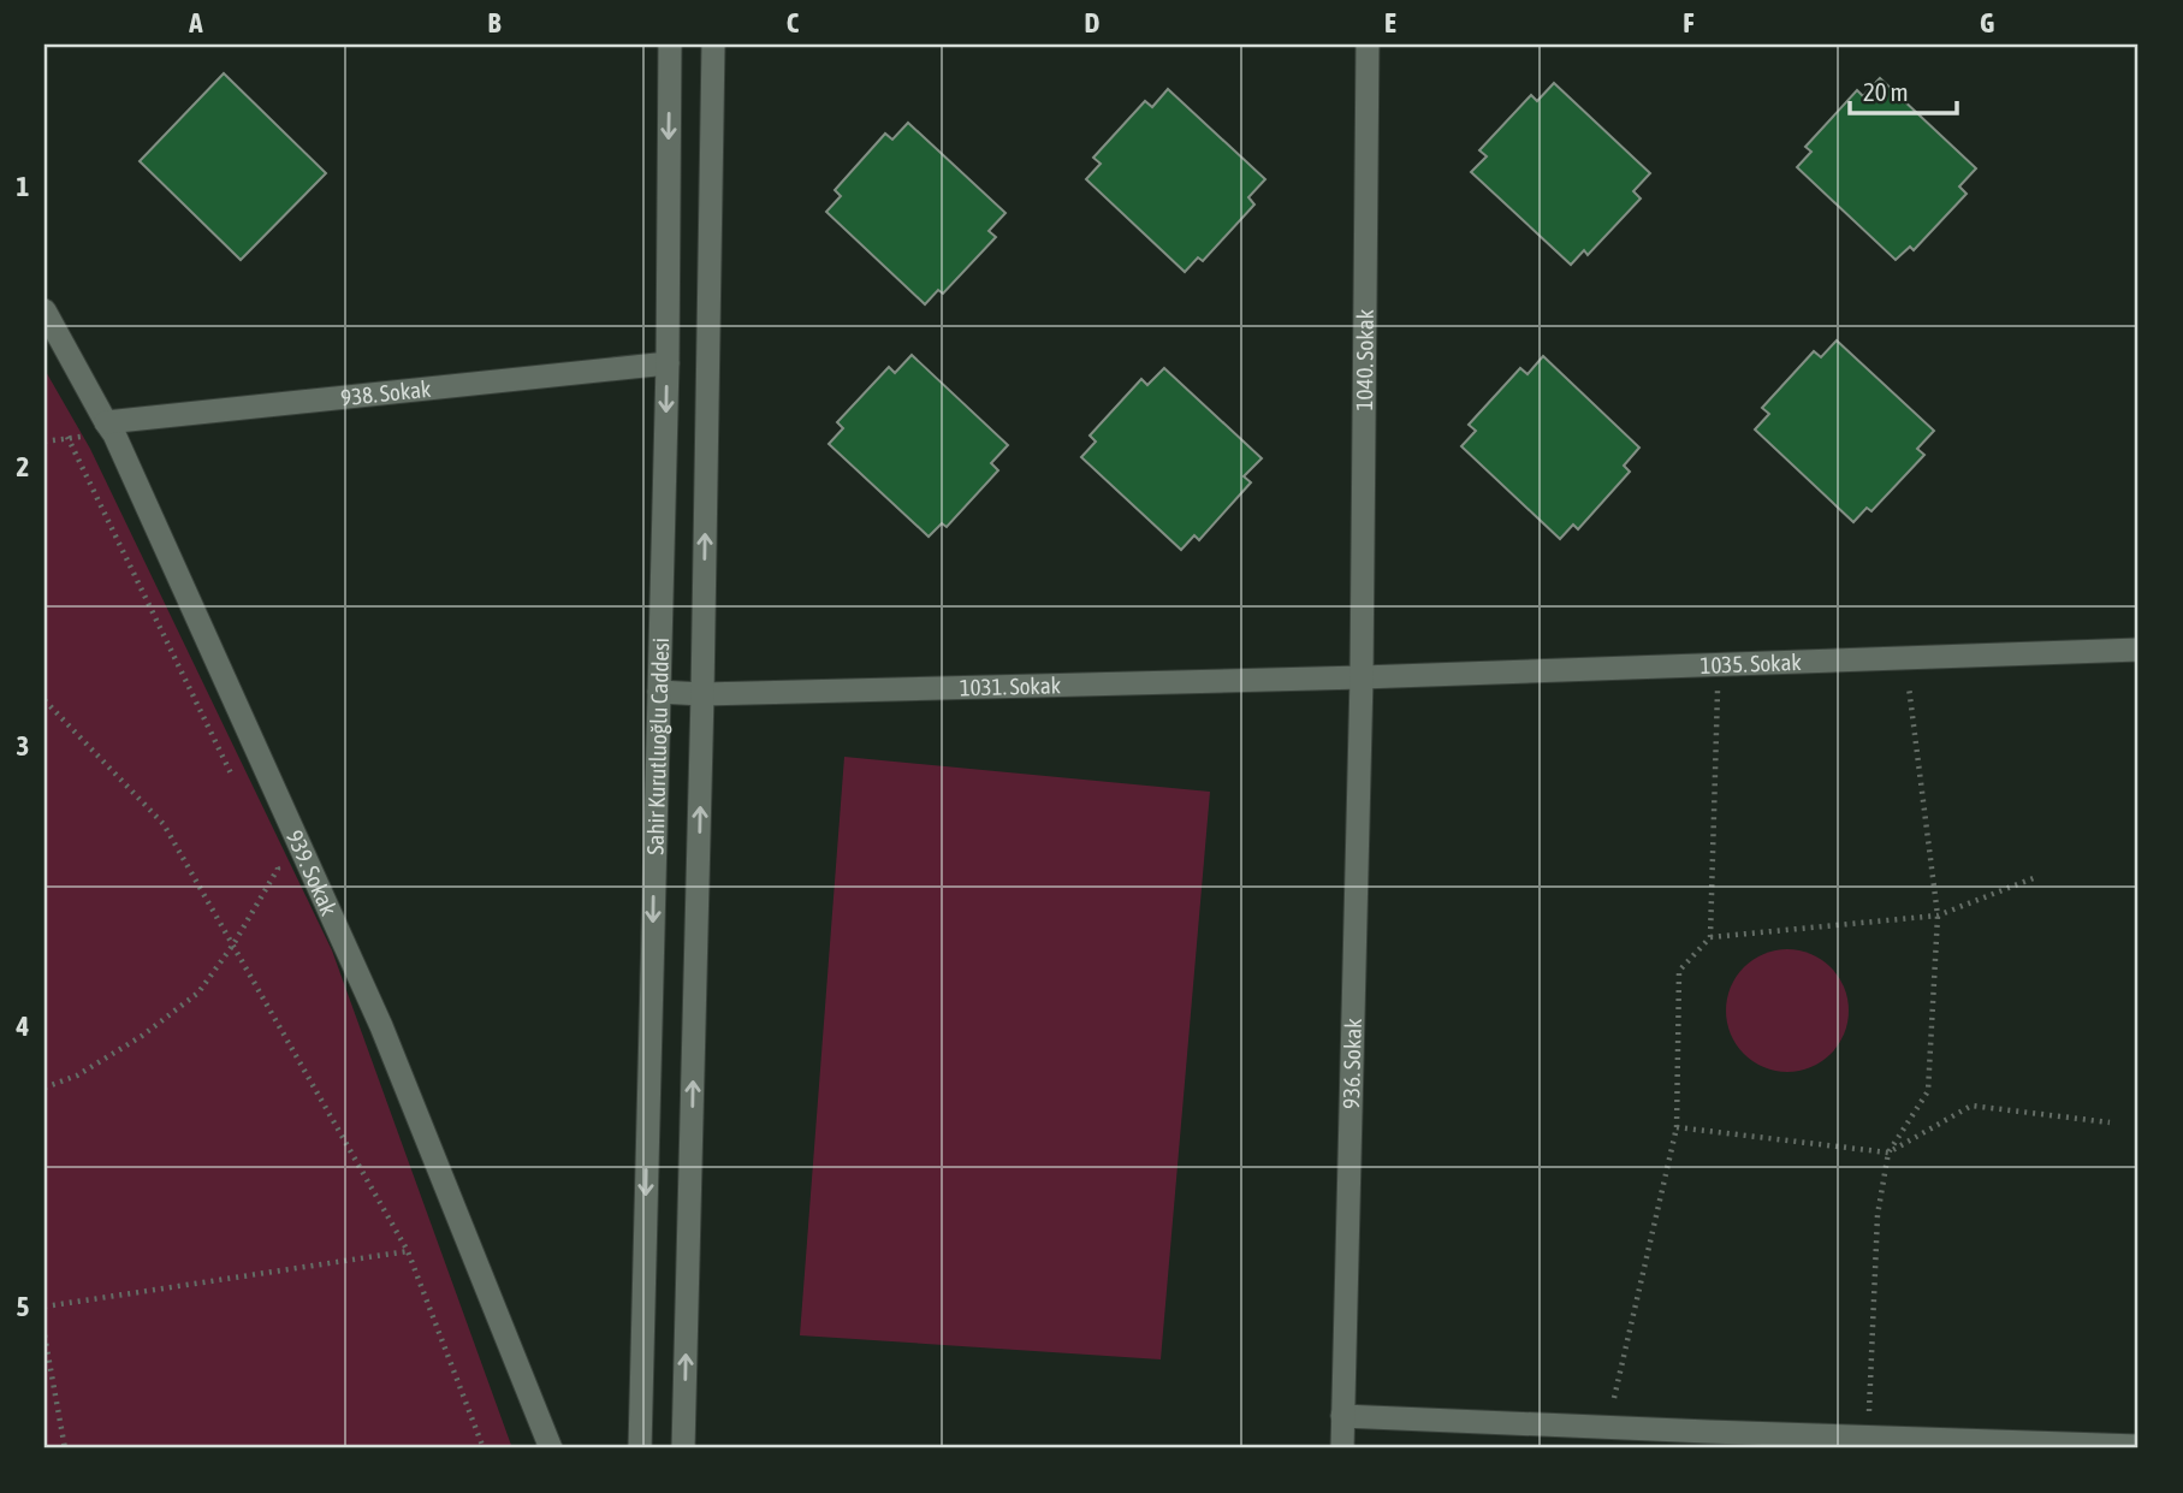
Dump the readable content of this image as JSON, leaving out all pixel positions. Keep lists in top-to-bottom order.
{
  "streets": {
    "street": [
      "1040. Sokak",
      "938. Sokak",
      "1035. Sokak",
      "1031. Sokak",
      "Sahir Kurutluoğlu Caddesi",
      "939. Sokak",
      "936. Sokak"
    ]
  },
  "crossings": [
    ["1040. Sokak", "1035. Sokak"],
    ["1040. Sokak", "1031. Sokak"],
    ["1040. Sokak", "936. Sokak"],
    ["938. Sokak", "Sahir Kurutluoğlu Caddesi"],
    ["938. Sokak", "939. Sokak"],
    ["1035. Sokak", "1031. Sokak"],
    ["1035. Sokak", "936. Sokak"],
    ["1031. Sokak", "Sahir Kurutluoğlu Caddesi"],
    ["1031. Sokak", "936. Sokak"]
  ],
  "scale_bar": "20 m",
  "grid": {
    "columns": [
      "A",
      "B",
      "C",
      "D",
      "E",
      "F",
      "G"
    ],
    "rows": [
      "1",
      "2",
      "3",
      "4",
      "5"
    ]
  }
}
